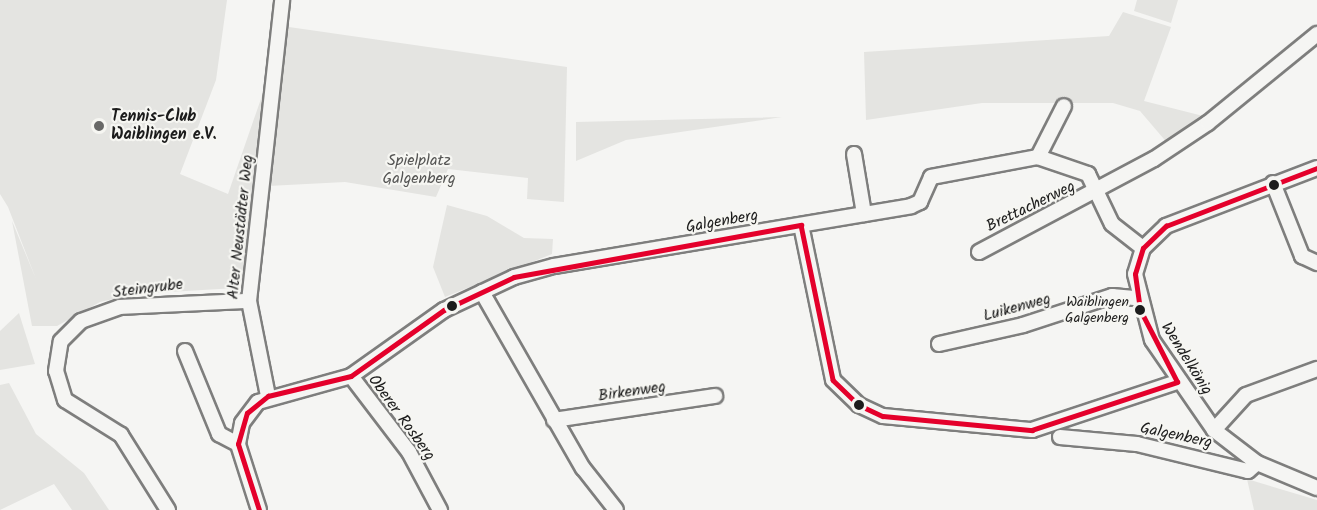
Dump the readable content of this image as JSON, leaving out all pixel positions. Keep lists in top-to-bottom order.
{
  "streets": {
    "street": [
      "Brettacherweg",
      "Galgenberg",
      "Alter Neustädter Weg",
      "Steingrube",
      "Luikenweg",
      "Wendelkönig",
      "Birkenweg",
      "Oberer Rosberg"
    ]
  },
  "crossings": [
    ["Brettacherweg", "Galgenberg"],
    ["Brettacherweg", "Wendelkönig"],
    ["Galgenberg", "Alter Neustädter Weg"],
    ["Galgenberg", "Wendelkönig"],
    ["Galgenberg", "Oberer Rosberg"],
    ["Alter Neustädter Weg", "Steingrube"],
    ["Luikenweg", "Wendelkönig"]
  ],
  "parks": ["Spielplatz Galgenberg"],
  "places": ["Tennis-Club Waiblingen e.V.", "Waiblingen Galgenberg"]
}
